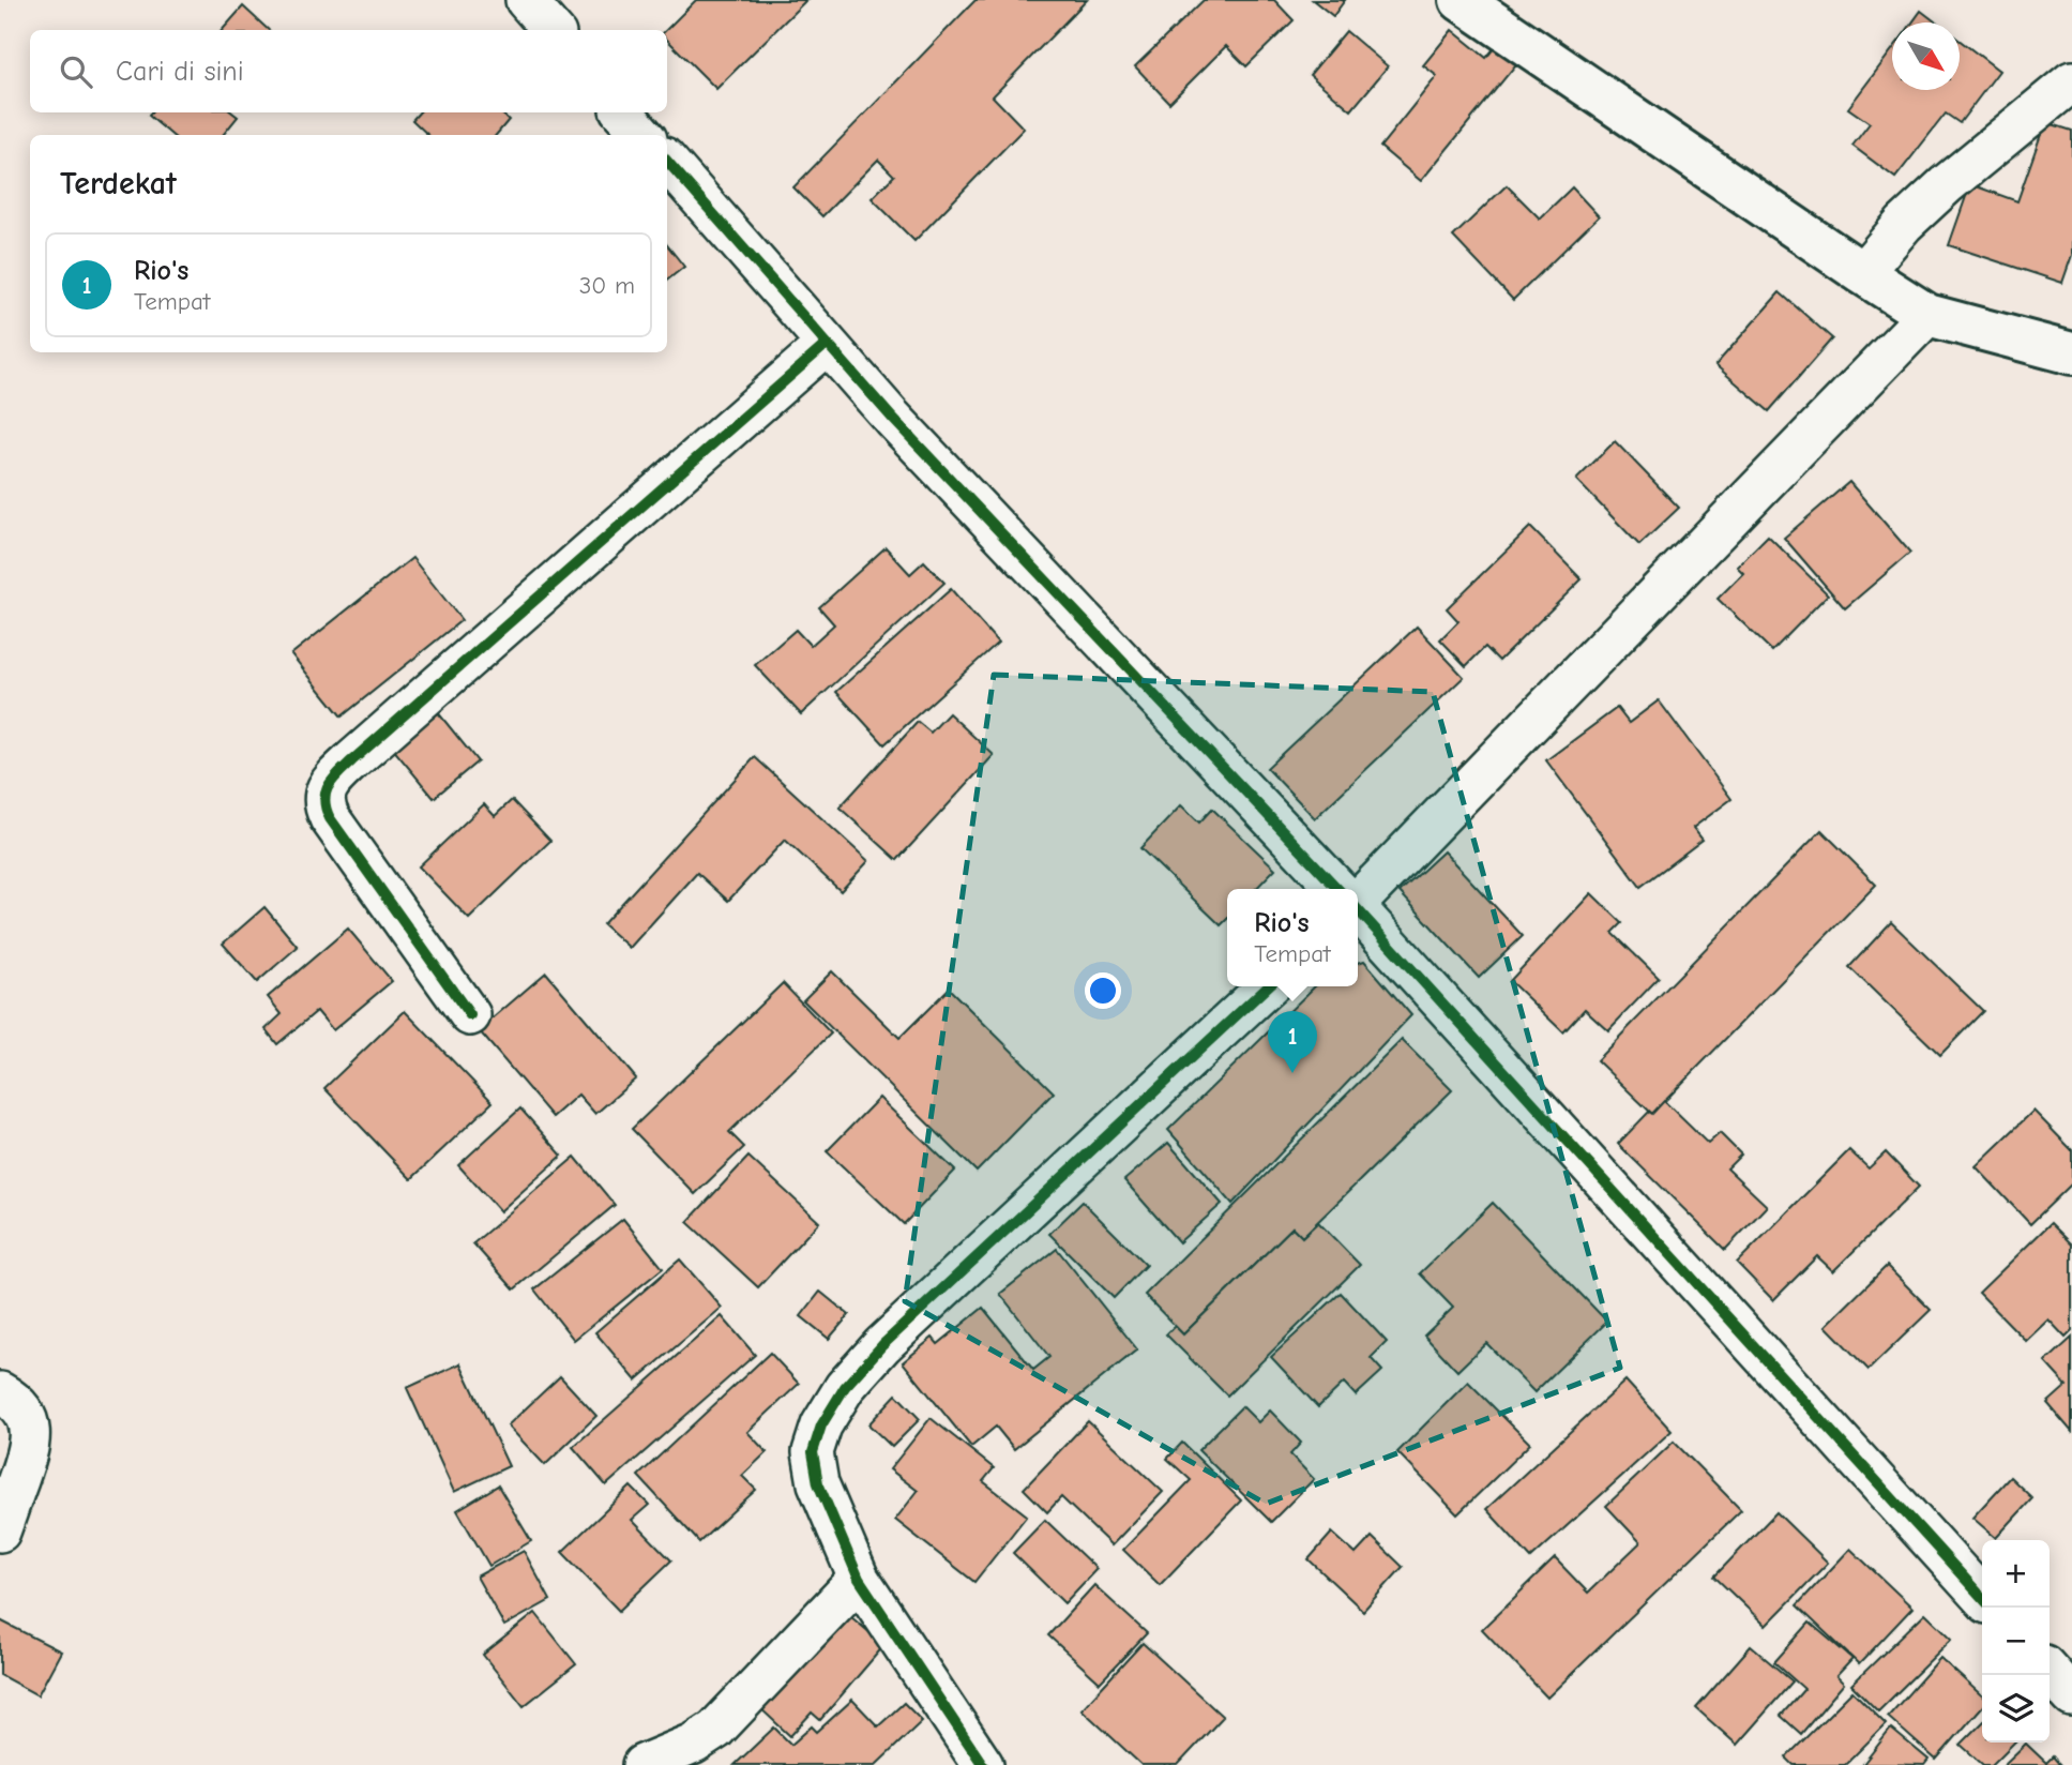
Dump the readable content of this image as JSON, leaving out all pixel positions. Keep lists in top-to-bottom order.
{
  "north": "bottom right",
  "page": {
    "search": "Cari di sini",
    "heading": "Terdekat",
    "list": [
      {
        "mark": "1",
        "name": "Rio's",
        "note": "Tempat",
        "value": "30 m"
      }
    ],
    "popup": ["Rio's", "Tempat"],
    "pins": "1",
    "map_buttons": ["+", "−"]
  }
}
